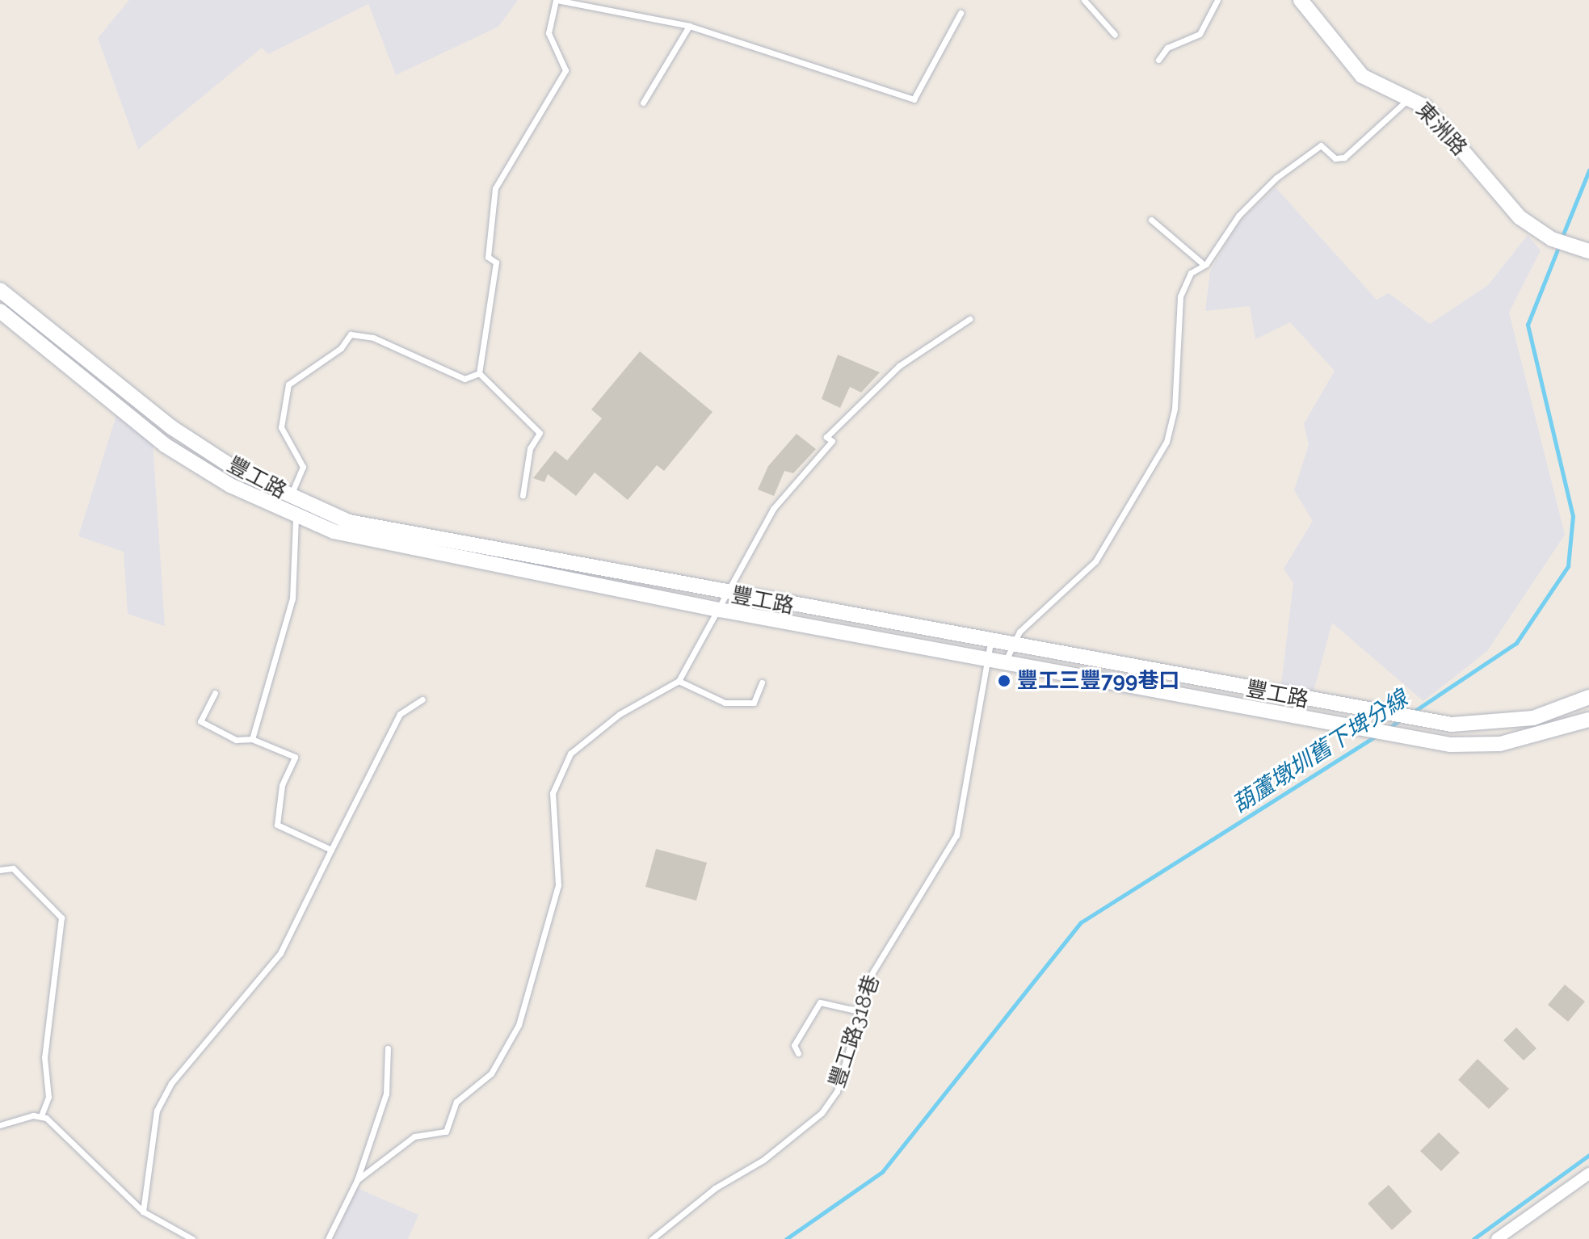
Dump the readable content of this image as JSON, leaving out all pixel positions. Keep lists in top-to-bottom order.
{
  "streets": {
    "street": ["東洲路", "豐工路"],
    "lane": ["豐工路318巷"]
  },
  "crossings": [
    ["豐工路", "豐工路318巷"]
  ],
  "water": ["葫蘆墩圳舊下埤分線"],
  "places": ["豐工三豐799巷口"]
}
